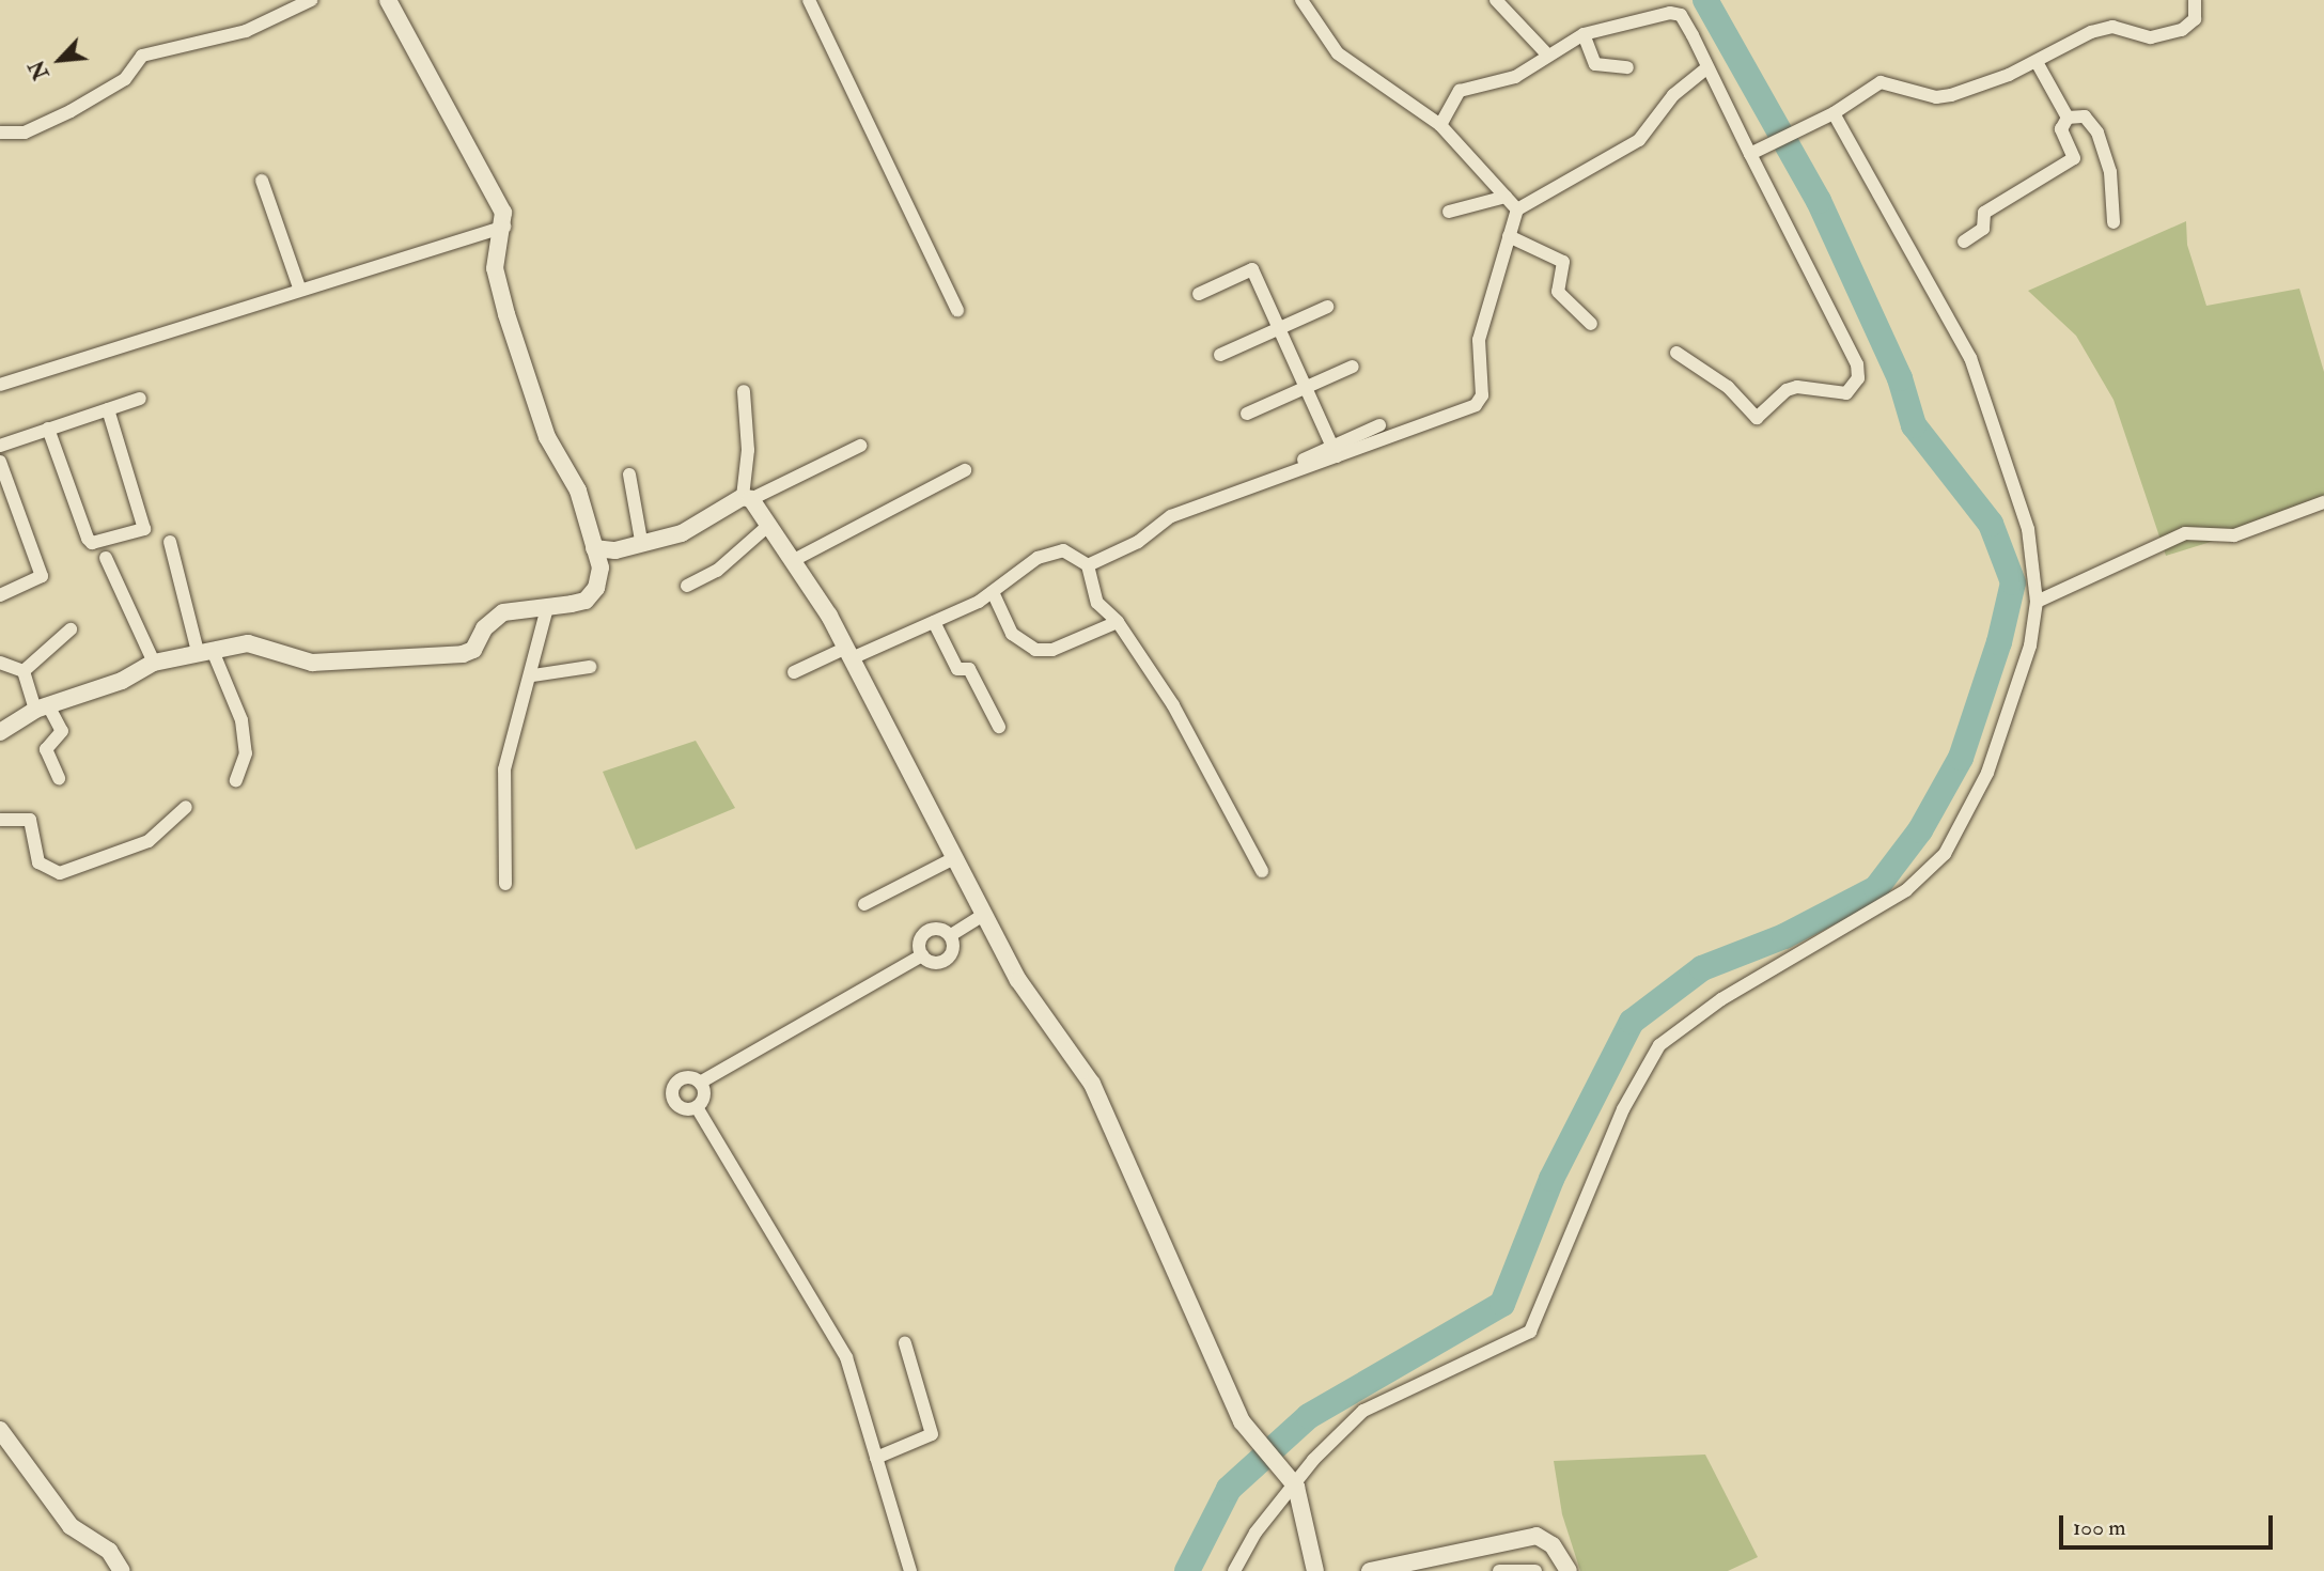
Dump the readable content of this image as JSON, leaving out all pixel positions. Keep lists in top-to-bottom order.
{
  "scale_bar": "100 m",
  "north": "bottom left"
}
